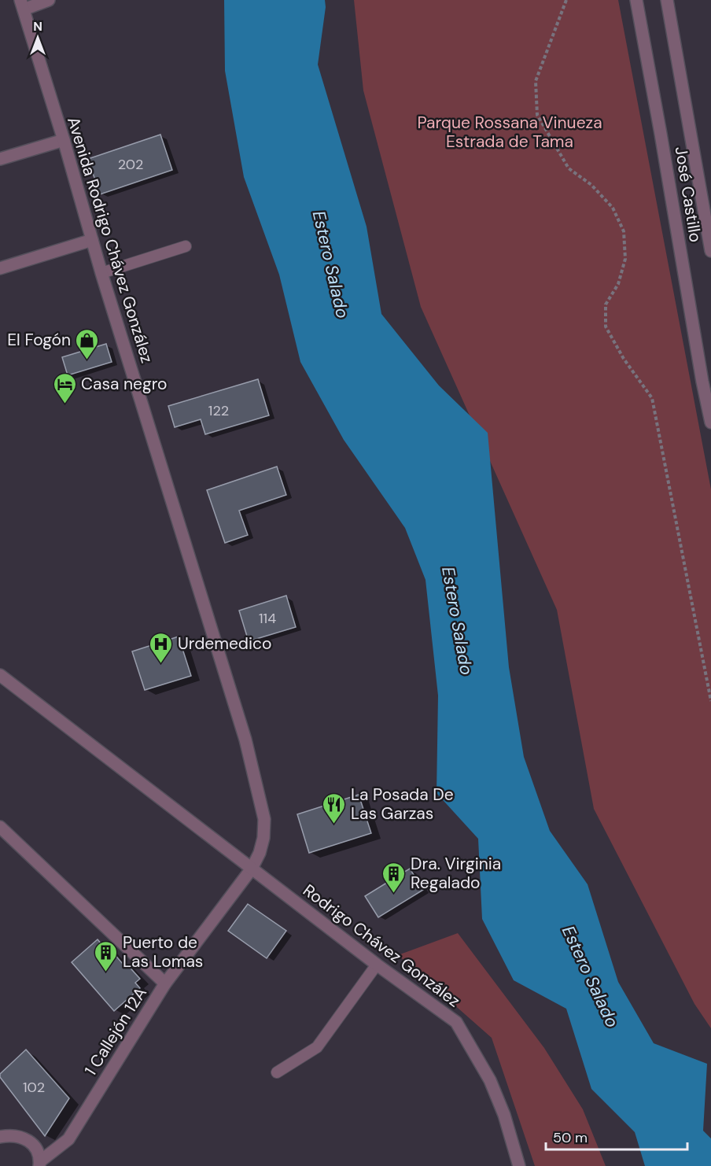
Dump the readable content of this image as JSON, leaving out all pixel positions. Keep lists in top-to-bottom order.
{
  "streets": {
    "street": [
      "José Castillo",
      "Avenida Rodrigo Chávez González",
      "Rodrigo Chávez González",
      "1 Callejón 12A"
    ]
  },
  "crossings": [
    ["Avenida Rodrigo Chávez González", "Rodrigo Chávez González"],
    ["Avenida Rodrigo Chávez González", "1 Callejón 12A"],
    ["Rodrigo Chávez González", "1 Callejón 12A"]
  ],
  "water": ["Estero Salado"],
  "parks": ["Parque Rossana Vinueza Estrada de Tama"],
  "places": {
    "shop": ["El Fogón"],
    "hotel": ["Casa negro"],
    "hospital": ["Urdemedico"],
    "restaurant": ["La Posada De Las Garzas"],
    "building": ["Dra. Virginia Regalado", "Puerto de Las Lomas"]
  },
  "house_numbers": [
    "202",
    "122",
    "114",
    "102"
  ],
  "scale_bar": "50 m",
  "north": "top"
}
